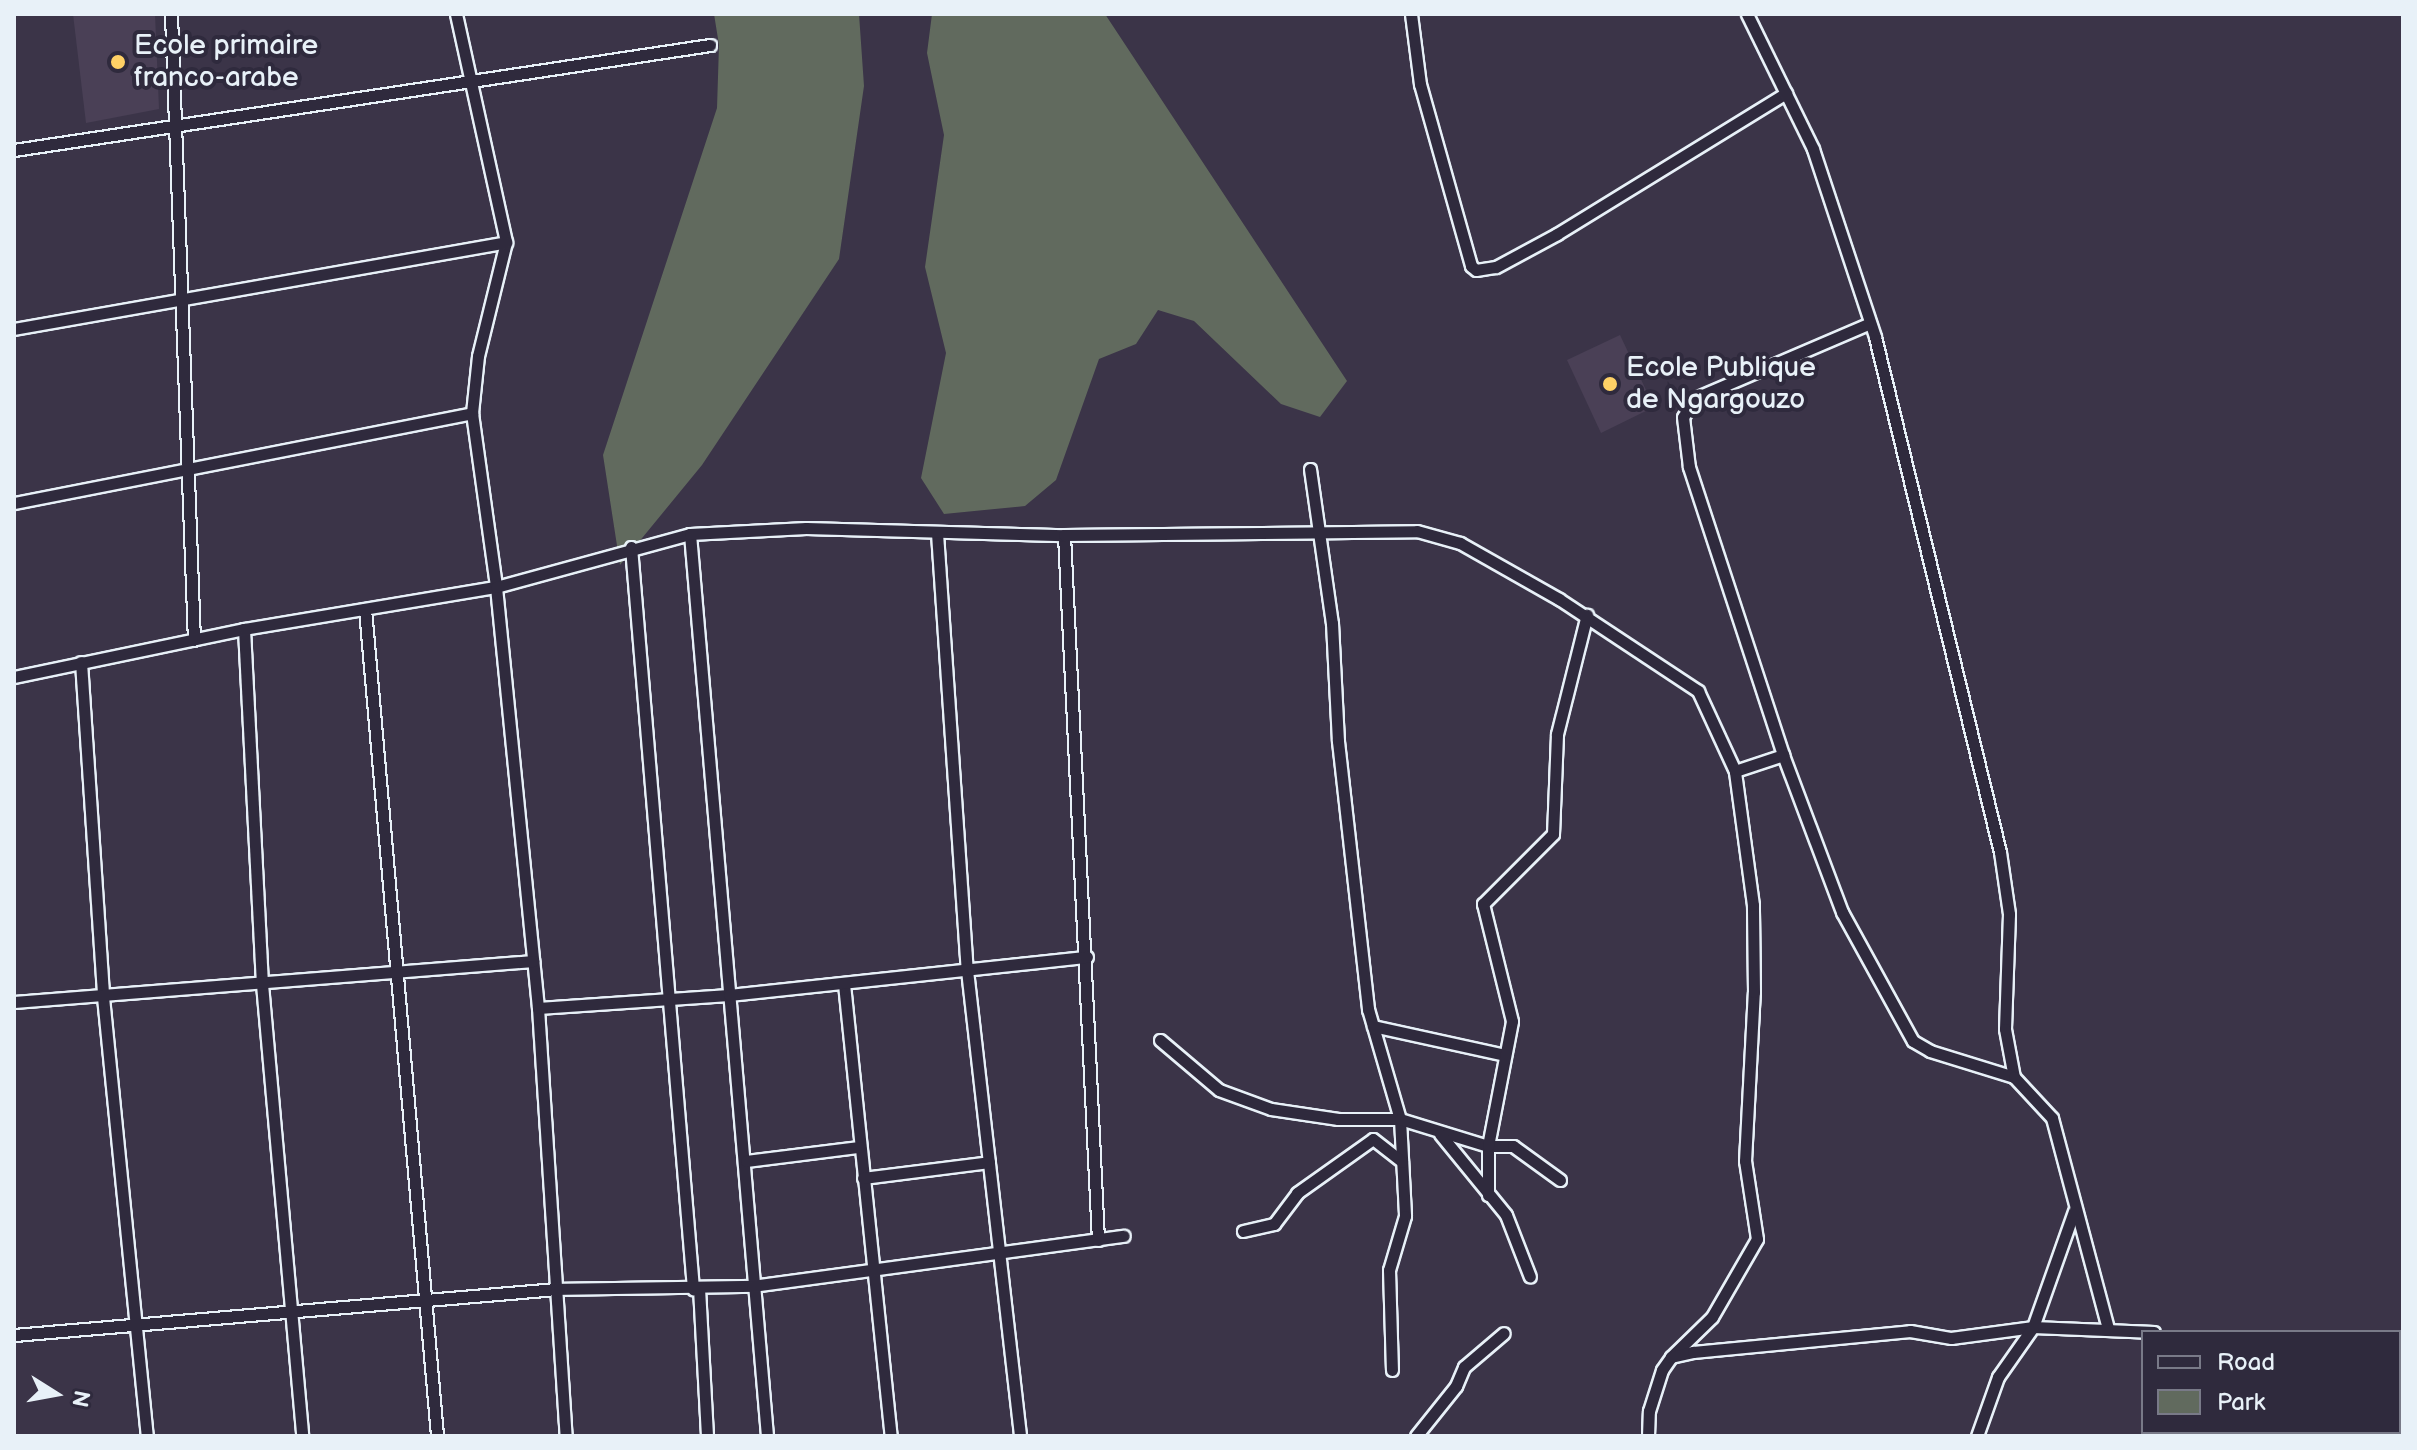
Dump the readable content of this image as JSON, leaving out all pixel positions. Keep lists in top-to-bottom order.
{
  "places": ["Ecole primaire franco-arabe", "Ecole Publique de Ngargouzo"],
  "legend": ["Road", "Park"],
  "north": "right"
}
